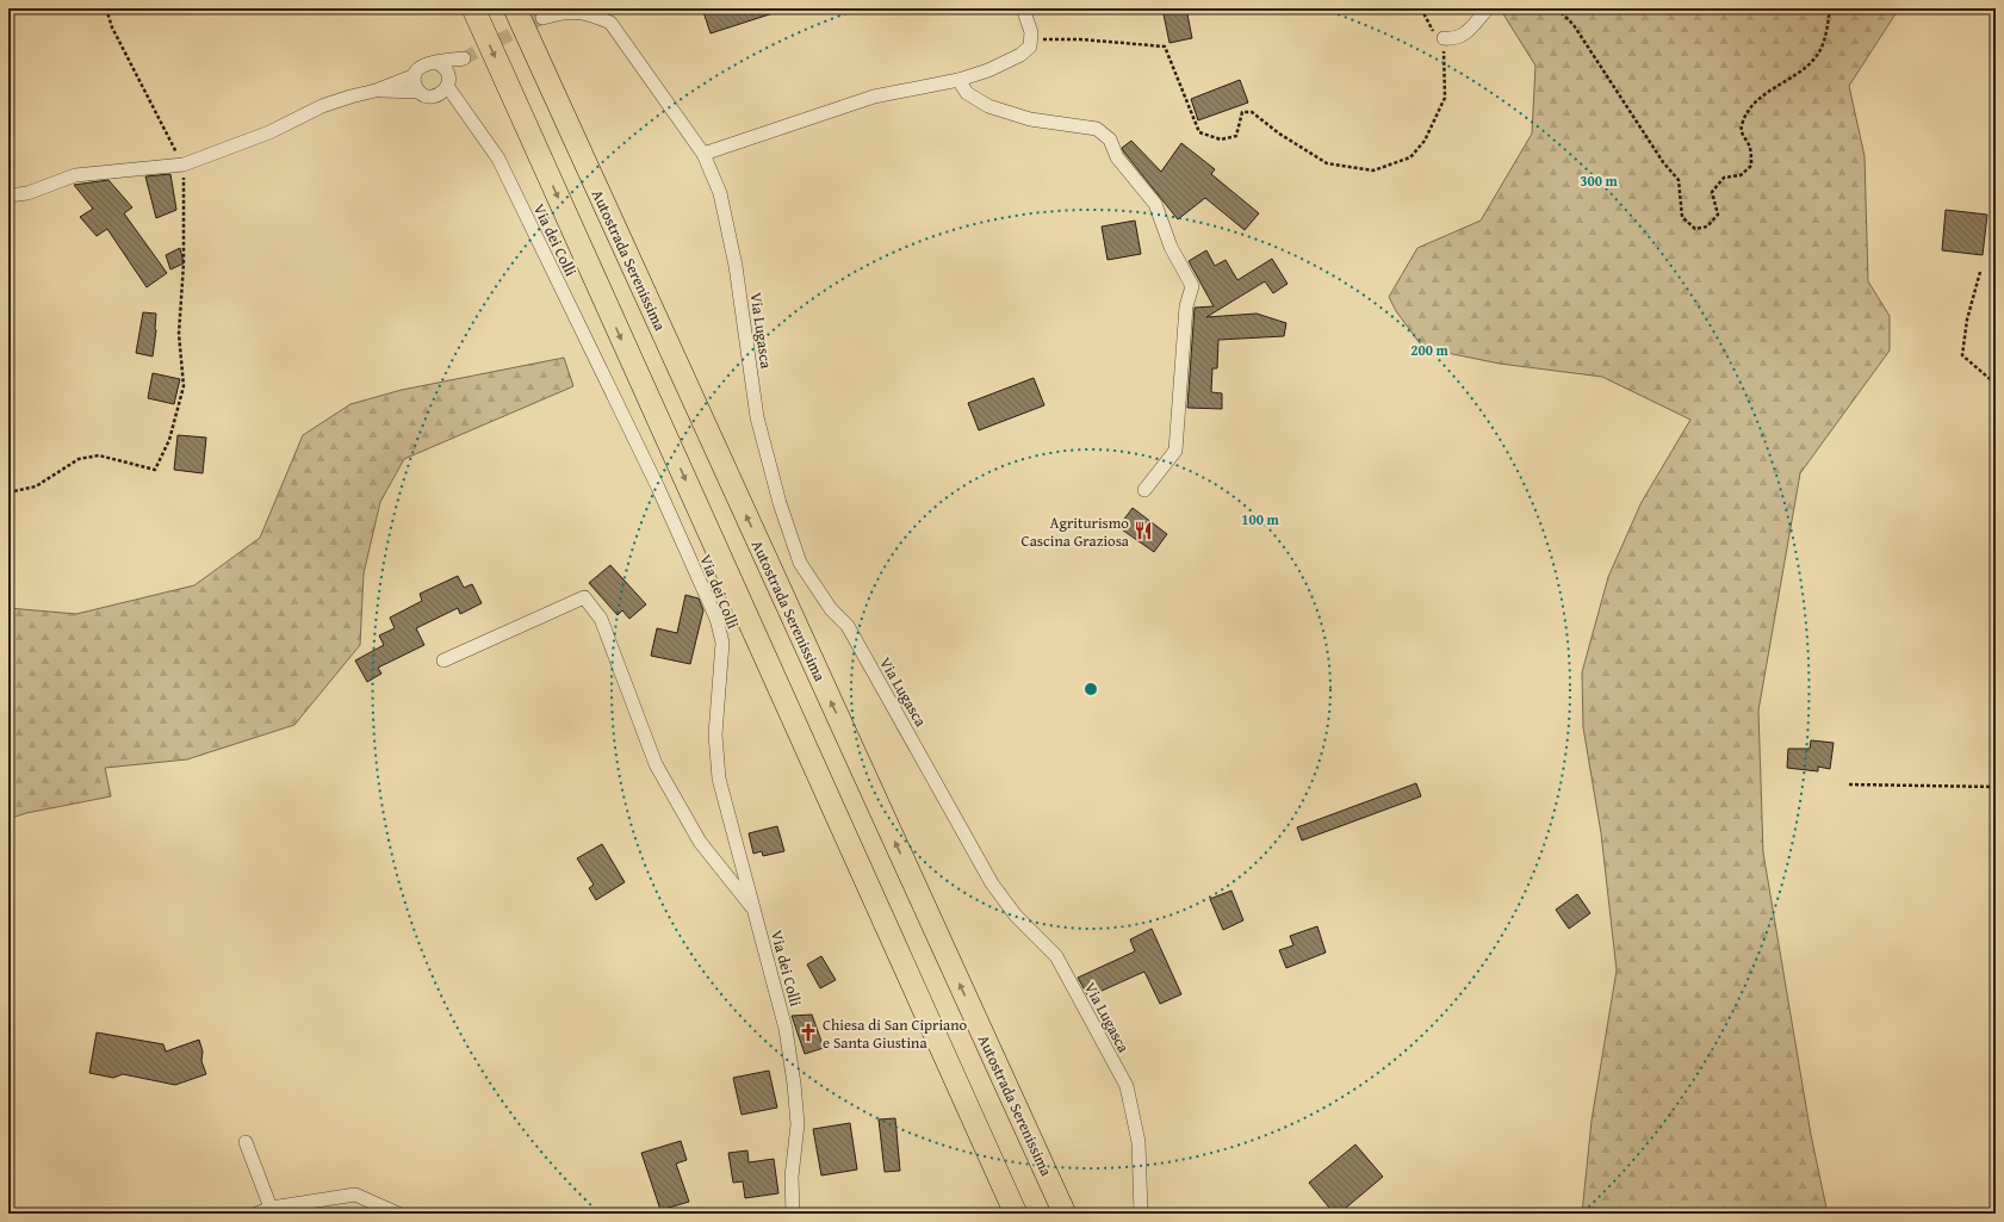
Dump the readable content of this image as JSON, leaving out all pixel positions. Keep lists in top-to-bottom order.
{
  "streets": {
    "highway": ["Autostrada Serenissima"],
    "street": ["Via dei Colli", "Via Lugasca"]
  },
  "places": {
    "restaurant": ["Agriturismo Cascina Graziosa"],
    "church": ["Chiesa di San Cipriano e Santa Giustina"]
  },
  "rings": ["300 m", "200 m", "100 m"]
}
